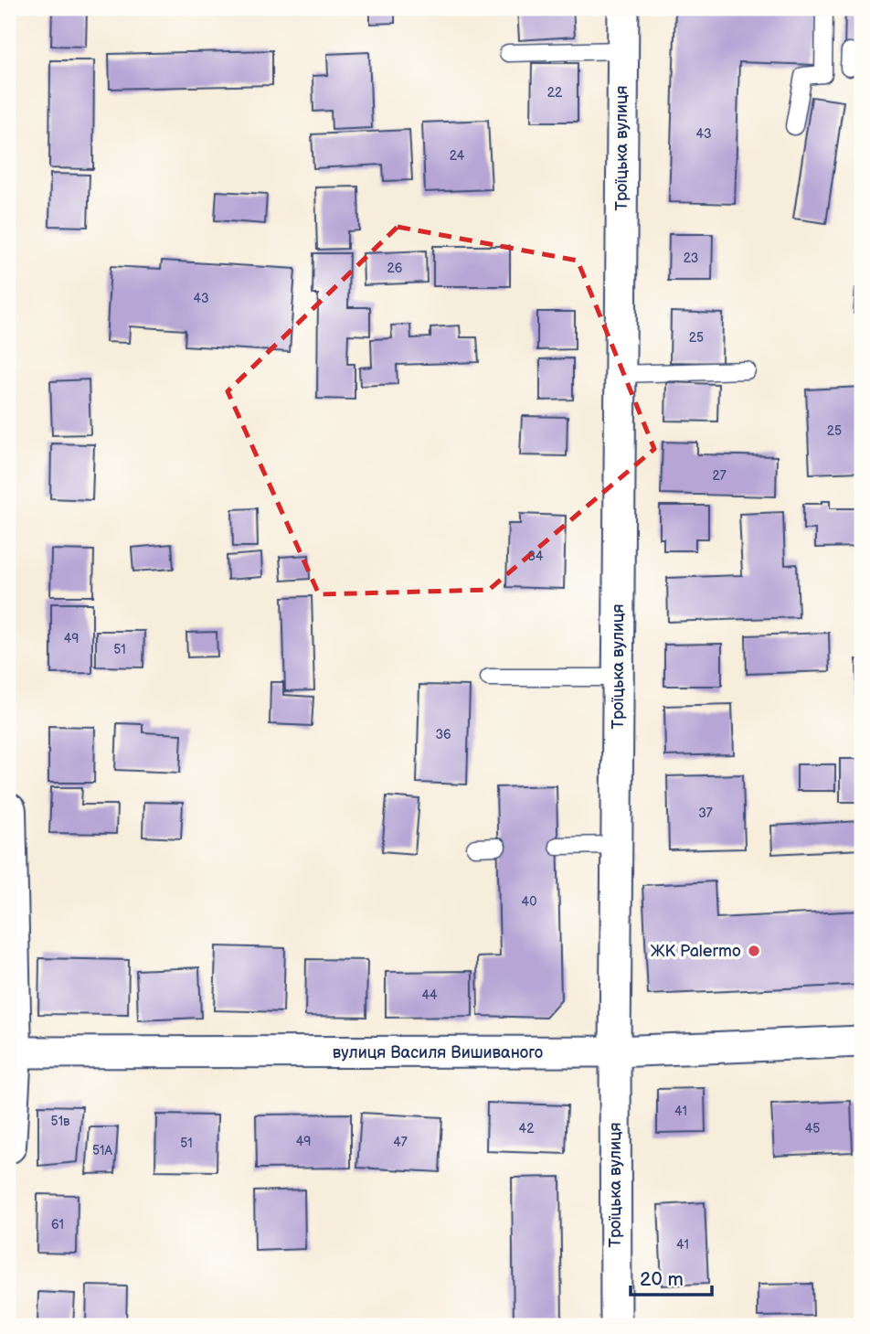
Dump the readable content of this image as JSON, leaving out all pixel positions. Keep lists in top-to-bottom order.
{
  "streets": {
    "street": ["Троїцька вулиця", "вулиця Василя Вишиваного"]
  },
  "crossings": [
    ["Троїцька вулиця", "вулиця Василя Вишиваного"]
  ],
  "places": ["ЖК Palermo"],
  "house_numbers": [
    "22",
    "43",
    "24",
    "23",
    "26",
    "43",
    "25",
    "25",
    "27",
    "34",
    "49",
    "51",
    "36",
    "37",
    "40",
    "44",
    "41",
    "51в",
    "42",
    "45",
    "49",
    "47",
    "51",
    "51А",
    "61",
    "41"
  ],
  "scale_bar": "20 m"
}
